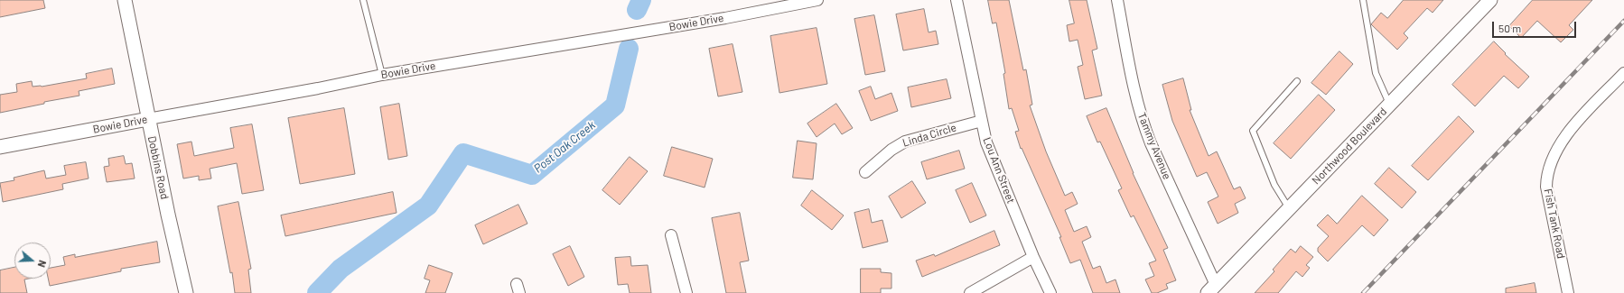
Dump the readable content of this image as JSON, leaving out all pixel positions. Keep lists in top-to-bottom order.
{
  "streets": {
    "street": [
      "Bowie Drive",
      "Linda Circle",
      "Tammy Avenue",
      "Northwood Boulevard",
      "Dobbins Road",
      "Lou Ann Street",
      "Fish Tank Road"
    ]
  },
  "crossings": [
    ["Bowie Drive", "Dobbins Road"],
    ["Linda Circle", "Lou Ann Street"],
    ["Tammy Avenue", "Northwood Boulevard"]
  ],
  "water": ["Post Oak Creek"],
  "scale_bar": "50 m",
  "north": "right"
}
